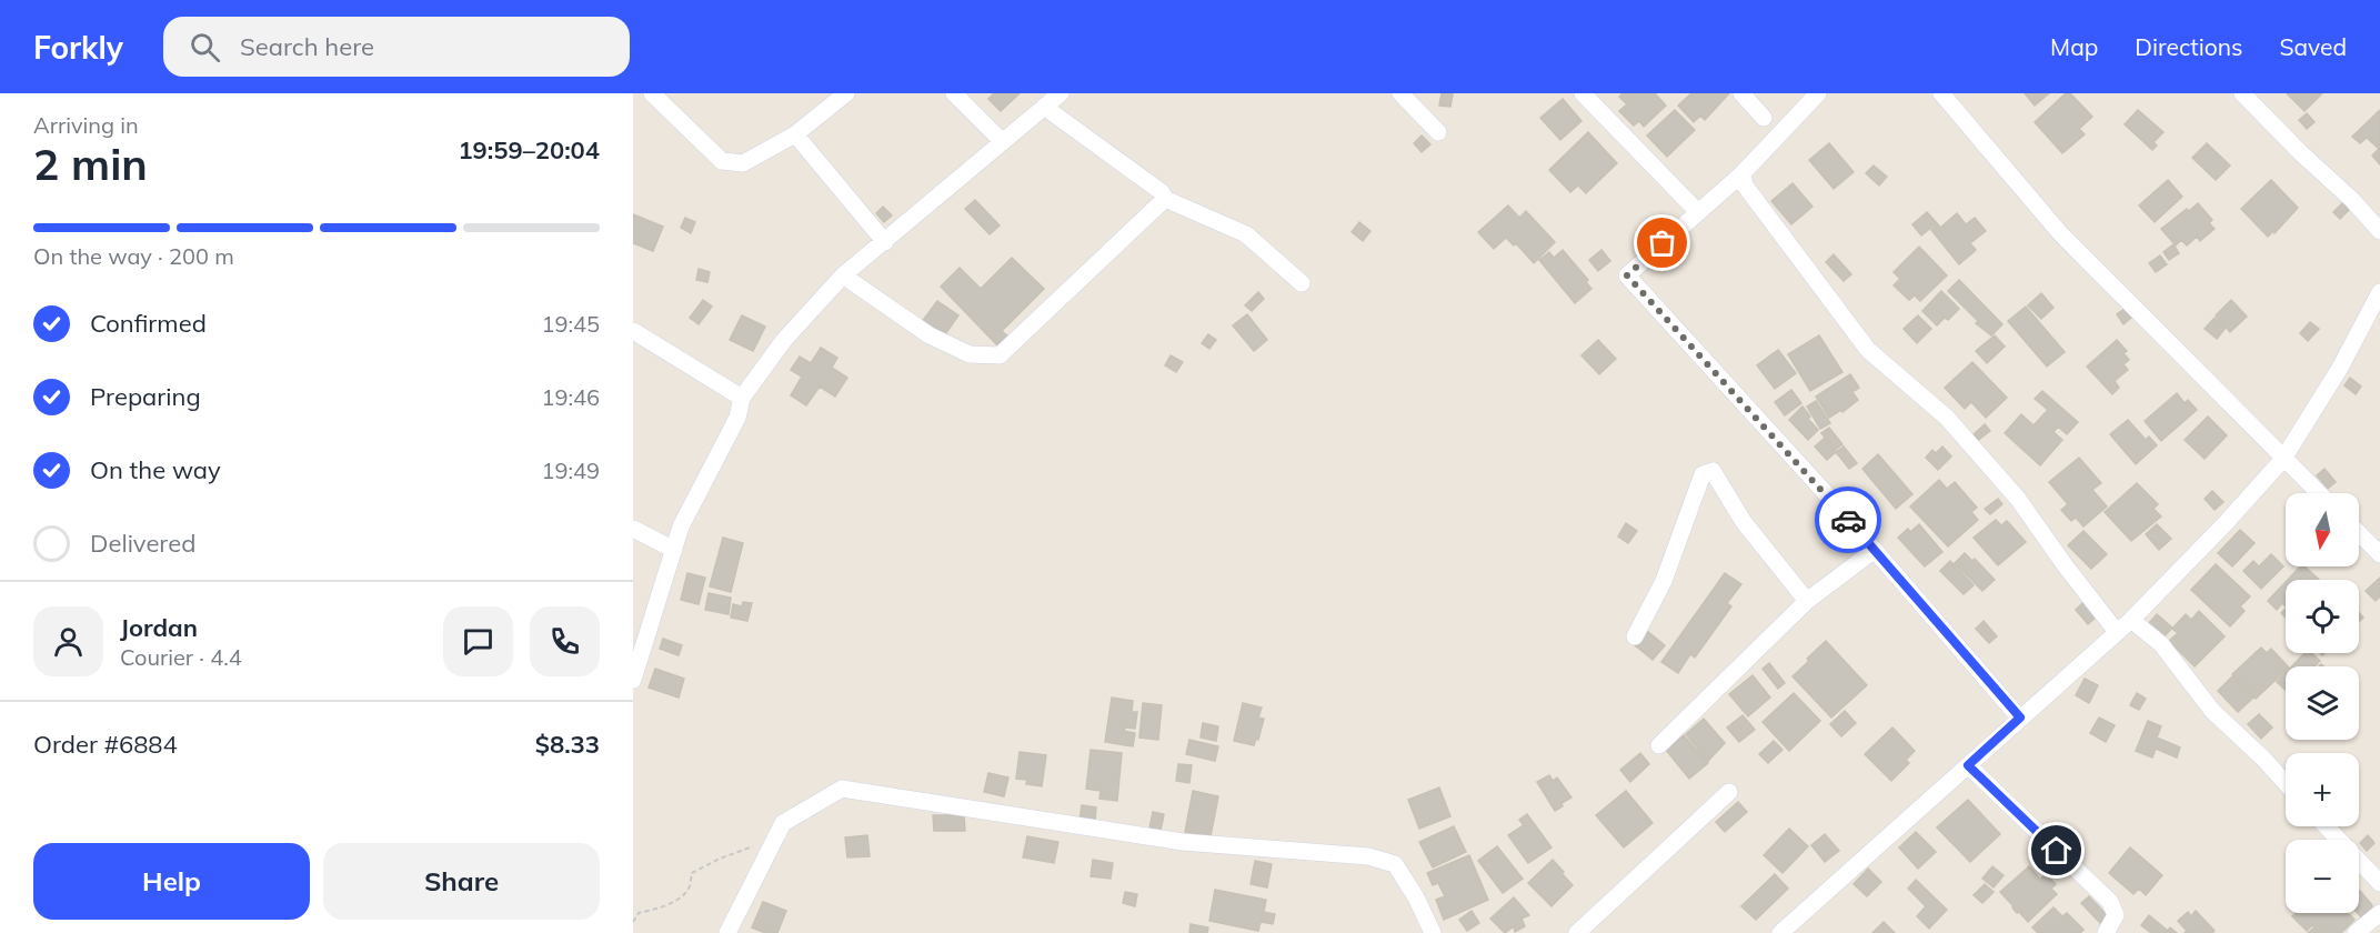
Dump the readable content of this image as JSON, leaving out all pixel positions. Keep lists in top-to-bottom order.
{
  "north": "bottom",
  "page": {
    "header": "Forkly",
    "search": "Search here",
    "nav": ["Map", "Directions", "Saved"],
    "heading": ["2 min", "Arriving in", "19:59–20:04"],
    "panel": [
      "Jordan",
      "Courier · 4.4",
      "Order #6884",
      "$8.33"
    ],
    "bar": "On the way · 200 m",
    "list": [
      ["Confirmed", "19:45"],
      ["Preparing", "19:46"],
      ["On the way", "19:49"],
      "Delivered"
    ],
    "map_buttons": ["+", "−"],
    "buttons": ["Help", "Share"]
  }
}
